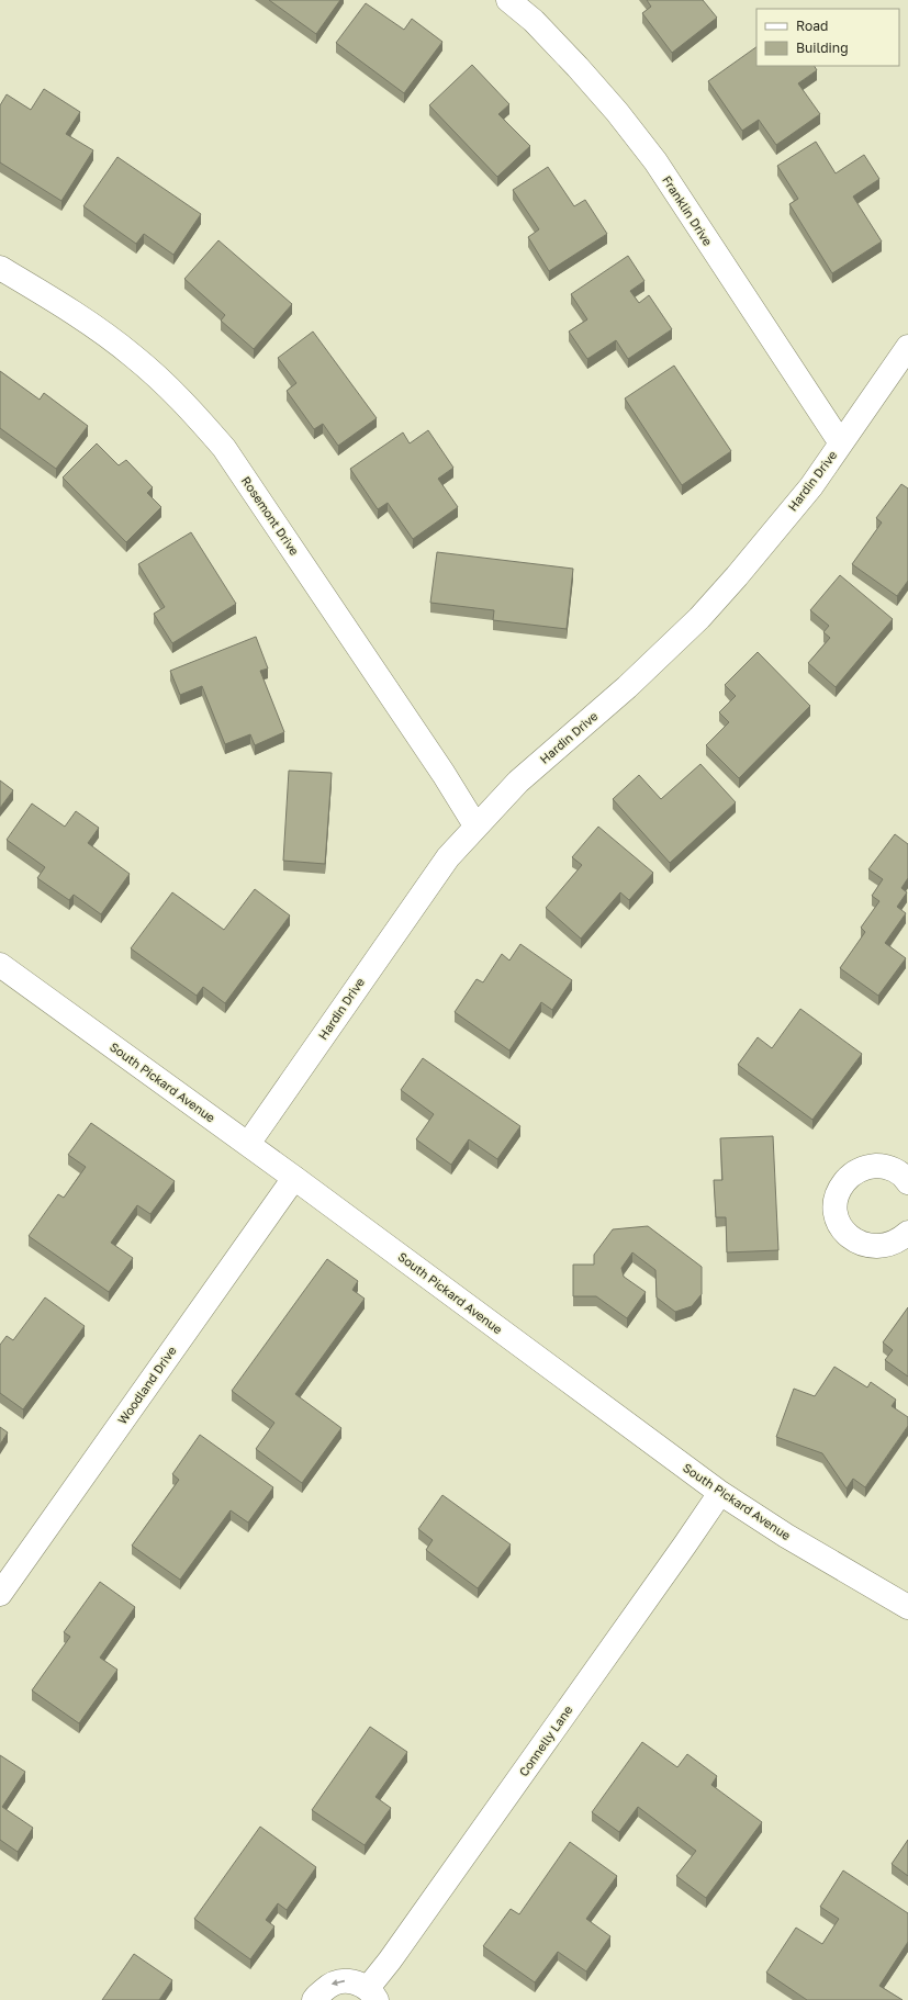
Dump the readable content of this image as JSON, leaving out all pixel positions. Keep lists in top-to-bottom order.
{
  "streets": {
    "street": [
      "Franklin Drive",
      "Hardin Drive",
      "Rosemont Drive",
      "South Pickard Avenue",
      "Woodland Drive",
      "Connelly Lane"
    ]
  },
  "crossings": [
    ["Franklin Drive", "Hardin Drive"],
    ["Hardin Drive", "Rosemont Drive"],
    ["Hardin Drive", "South Pickard Avenue"],
    ["South Pickard Avenue", "Woodland Drive"],
    ["South Pickard Avenue", "Connelly Lane"]
  ],
  "legend": ["Road", "Building"]
}
